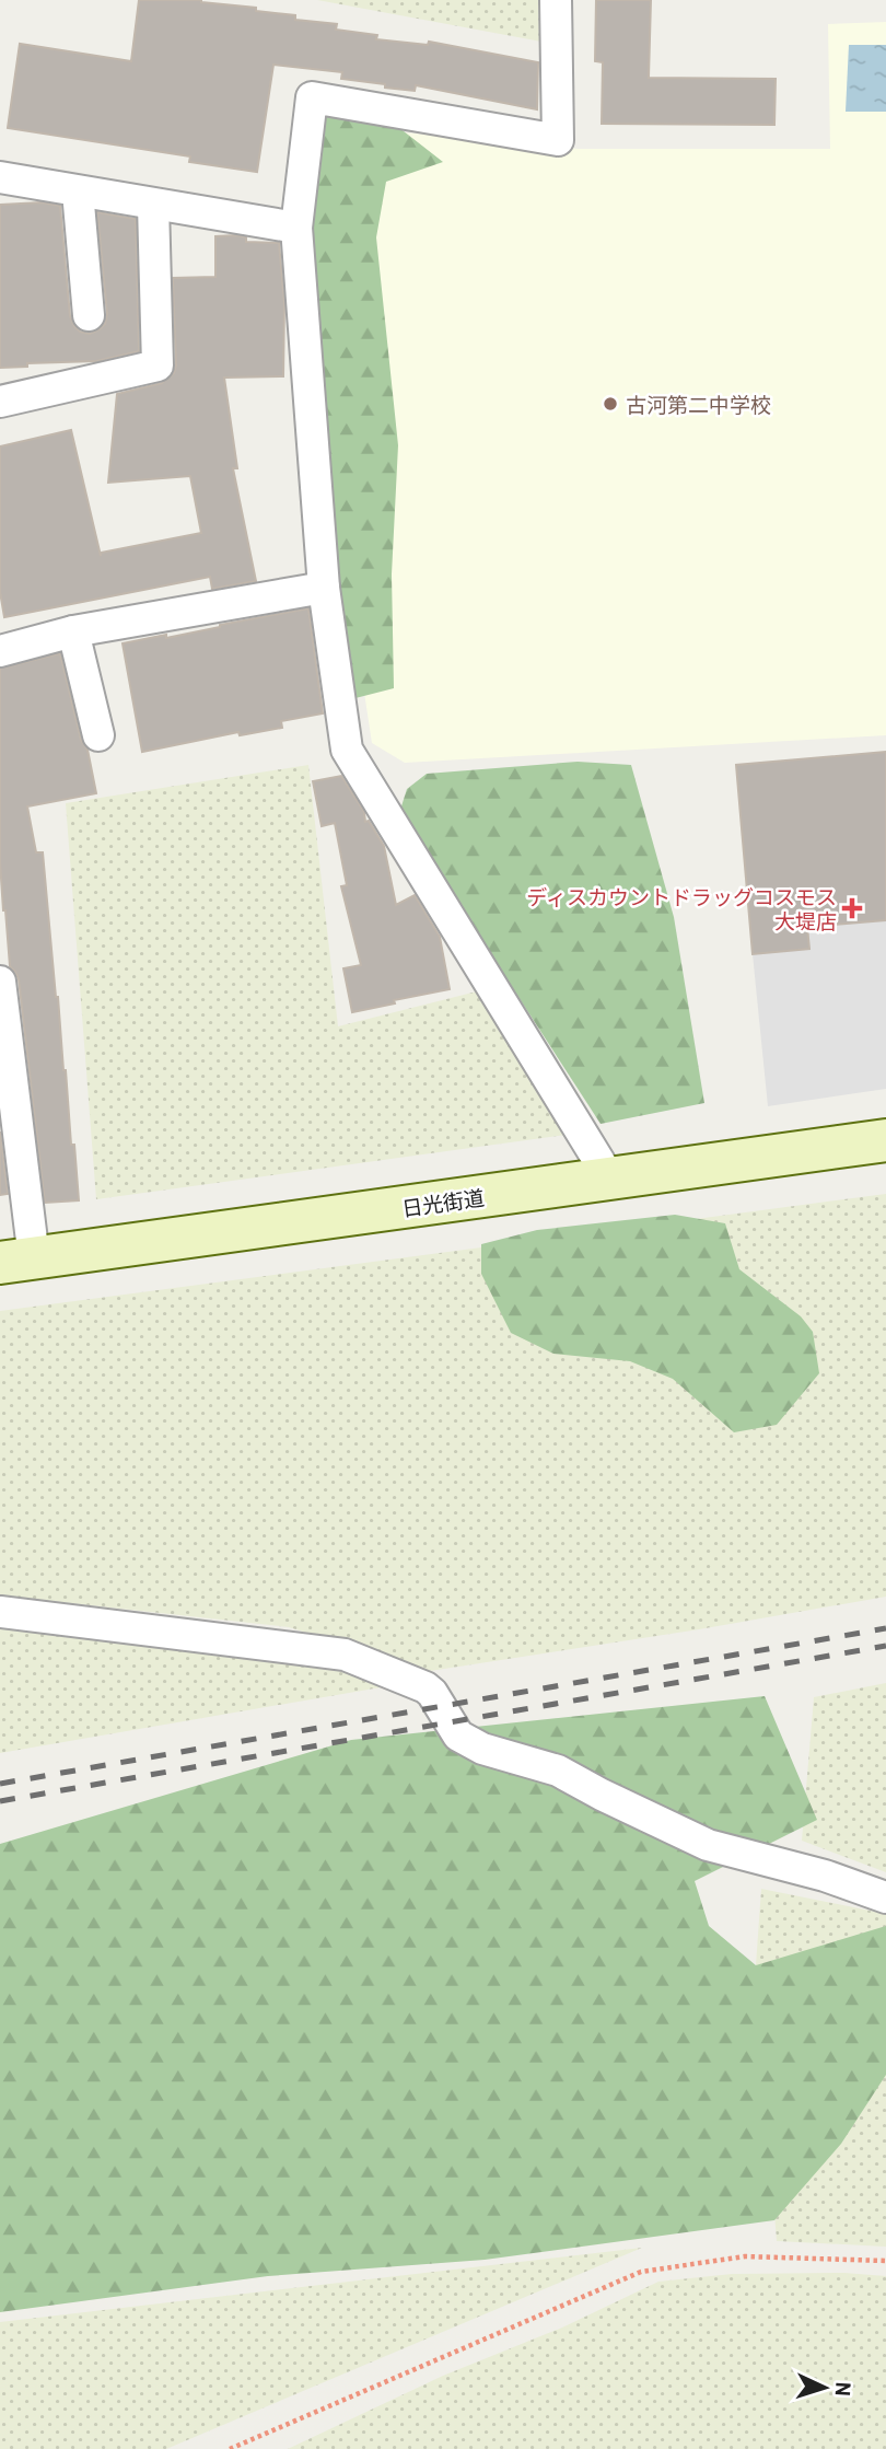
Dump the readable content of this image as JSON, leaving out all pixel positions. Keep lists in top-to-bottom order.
{
  "streets": {
    "main road": ["日光街道"]
  },
  "places": {
    "other": ["古河第二中学校"],
    "health": ["ディスカウントドラッグコスモス 大堤店"]
  },
  "north": "right"
}
